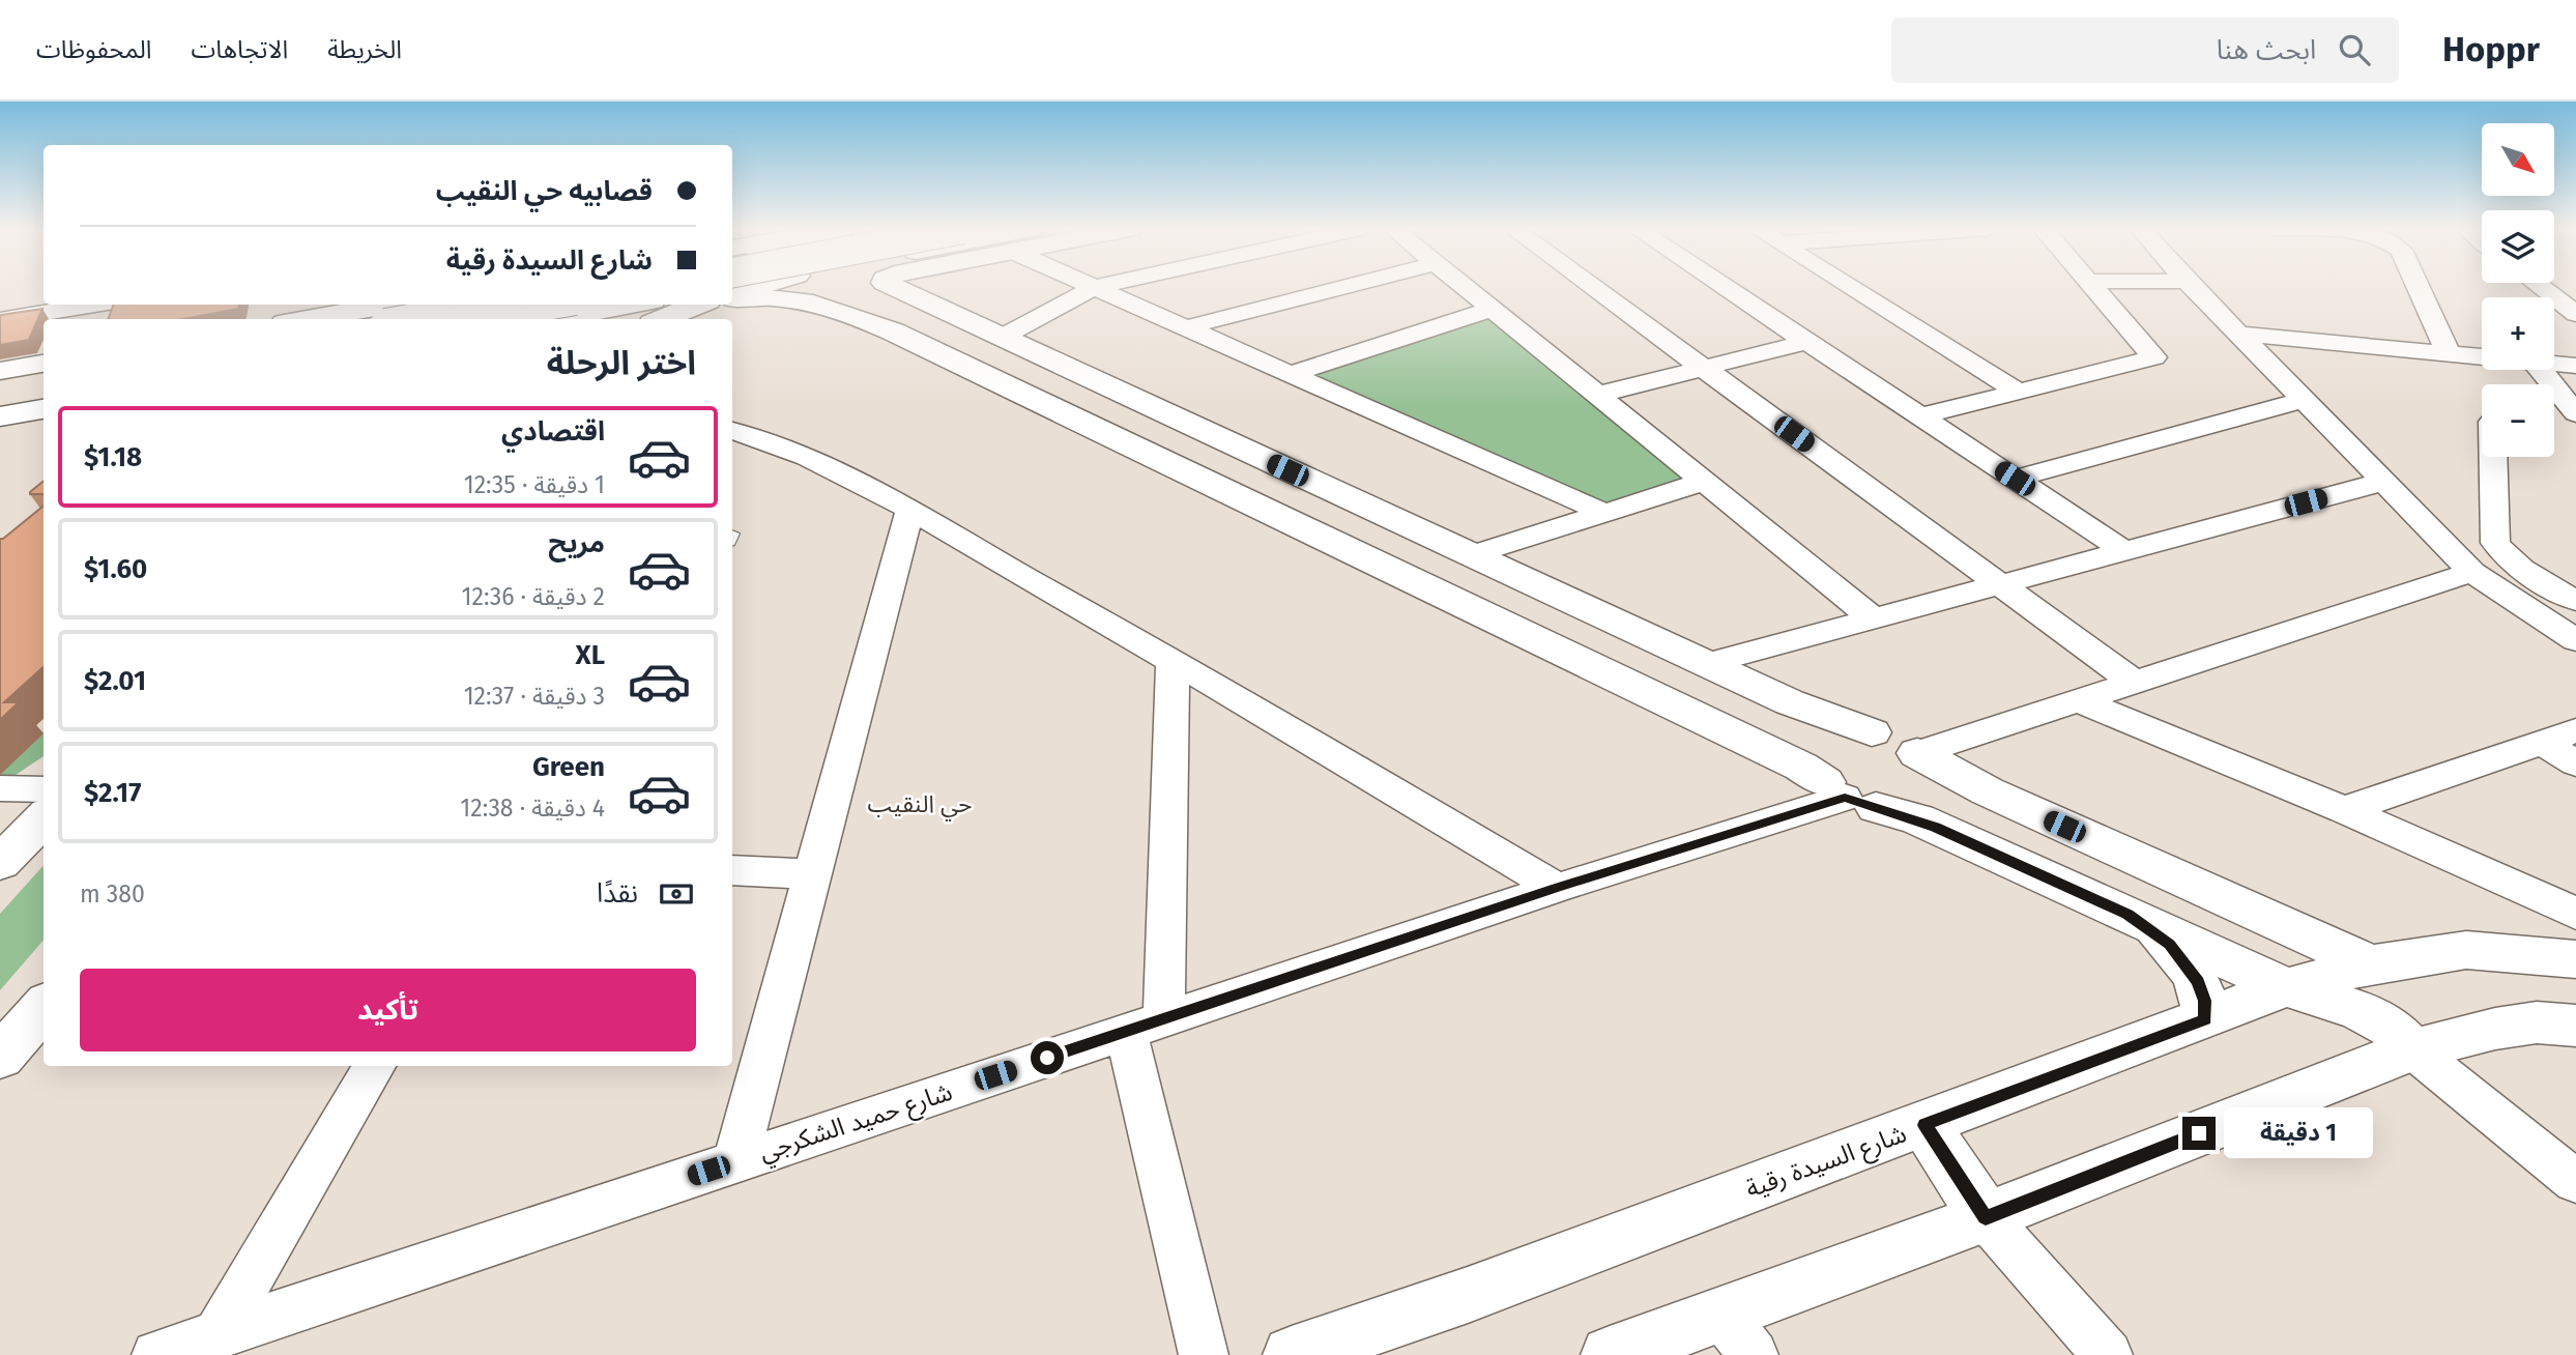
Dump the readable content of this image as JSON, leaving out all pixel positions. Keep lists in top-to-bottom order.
{
  "streets": {
    "main road": ["شارع السيدة رقية"],
    "street": ["شارع حميد الشكرجي"]
  },
  "districts": ["حي النقيب"],
  "north": "bottom right",
  "page": {
    "header": "Hoppr",
    "search": "ابحث هنا",
    "nav": ["الخريطة", "الاتجاهات", "المحفوظات"],
    "map_buttons": ["+", "−"],
    "banner": ["قصابيه حي النقيب", "شارع السيدة رقية"],
    "heading": "اختر الرحلة",
    "list": [
      {
        "name": "اقتصادي",
        "note": "1 دقيقة · 12:35",
        "value": "$1.18"
      },
      {
        "name": "مريح",
        "note": "2 دقيقة · 12:36",
        "value": "$1.60"
      },
      {
        "name": "XL",
        "note": "3 دقيقة · 12:37",
        "value": "$2.01"
      },
      {
        "name": "Green",
        "note": "4 دقيقة · 12:38",
        "value": "$2.17"
      }
    ],
    "pay": ["نقدًا", "380 m"],
    "buttons": "تأكيد",
    "bubble": "1 دقيقة"
  }
}
